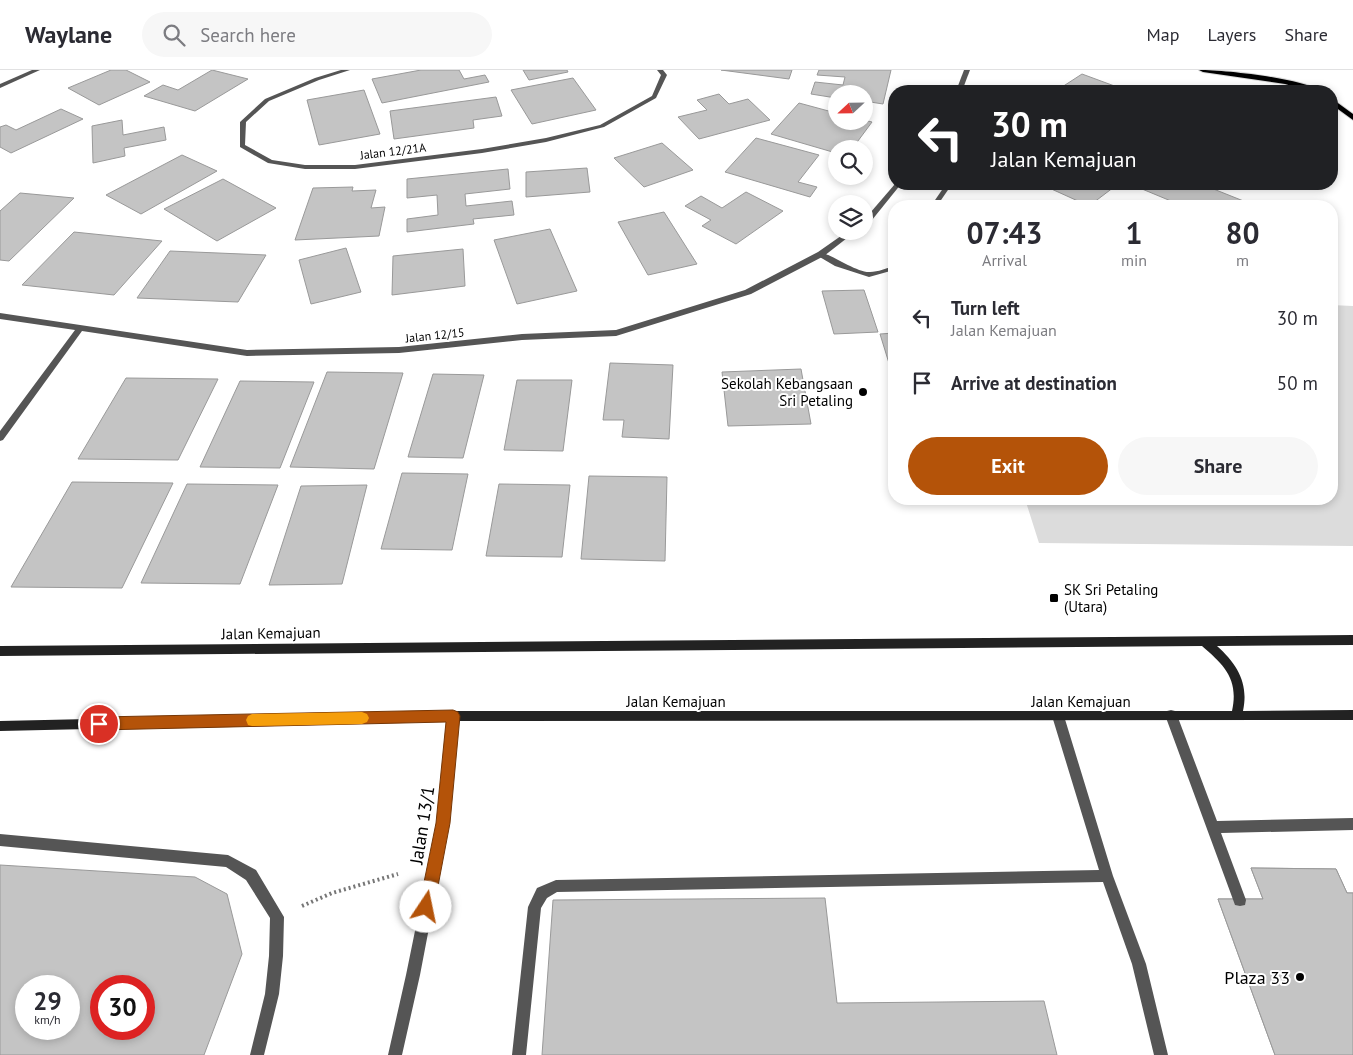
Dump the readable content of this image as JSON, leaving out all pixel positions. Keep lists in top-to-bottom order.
{
  "streets": {
    "main road": ["Jalan Kemajuan"],
    "street": ["Jalan 12/21A", "Jalan 12/15", "Jalan 13/1"]
  },
  "crossings": [
    ["Jalan Kemajuan", "Jalan 13/1"]
  ],
  "places": {
    "other": ["Sekolah Kebangsaan Sri Petaling", "Plaza 33"],
    "transit": ["SK Sri Petaling (Utara)"]
  },
  "north": "left",
  "page": {
    "header": "Waylane",
    "search": "Search here",
    "nav": ["Map", "Layers", "Share"],
    "turn": ["30 m", "Jalan Kemajuan"],
    "eta": [
      "07:43",
      "Arrival",
      "1",
      "min",
      "80",
      "m"
    ],
    "list": [
      {
        "name": "Turn left",
        "note": "Jalan Kemajuan",
        "value": "30 m"
      },
      {
        "name": "Arrive at destination",
        "value": "50 m"
      }
    ],
    "buttons": ["Exit", "Share"],
    "speed": "29 km/h",
    "limit": "30"
  }
}
